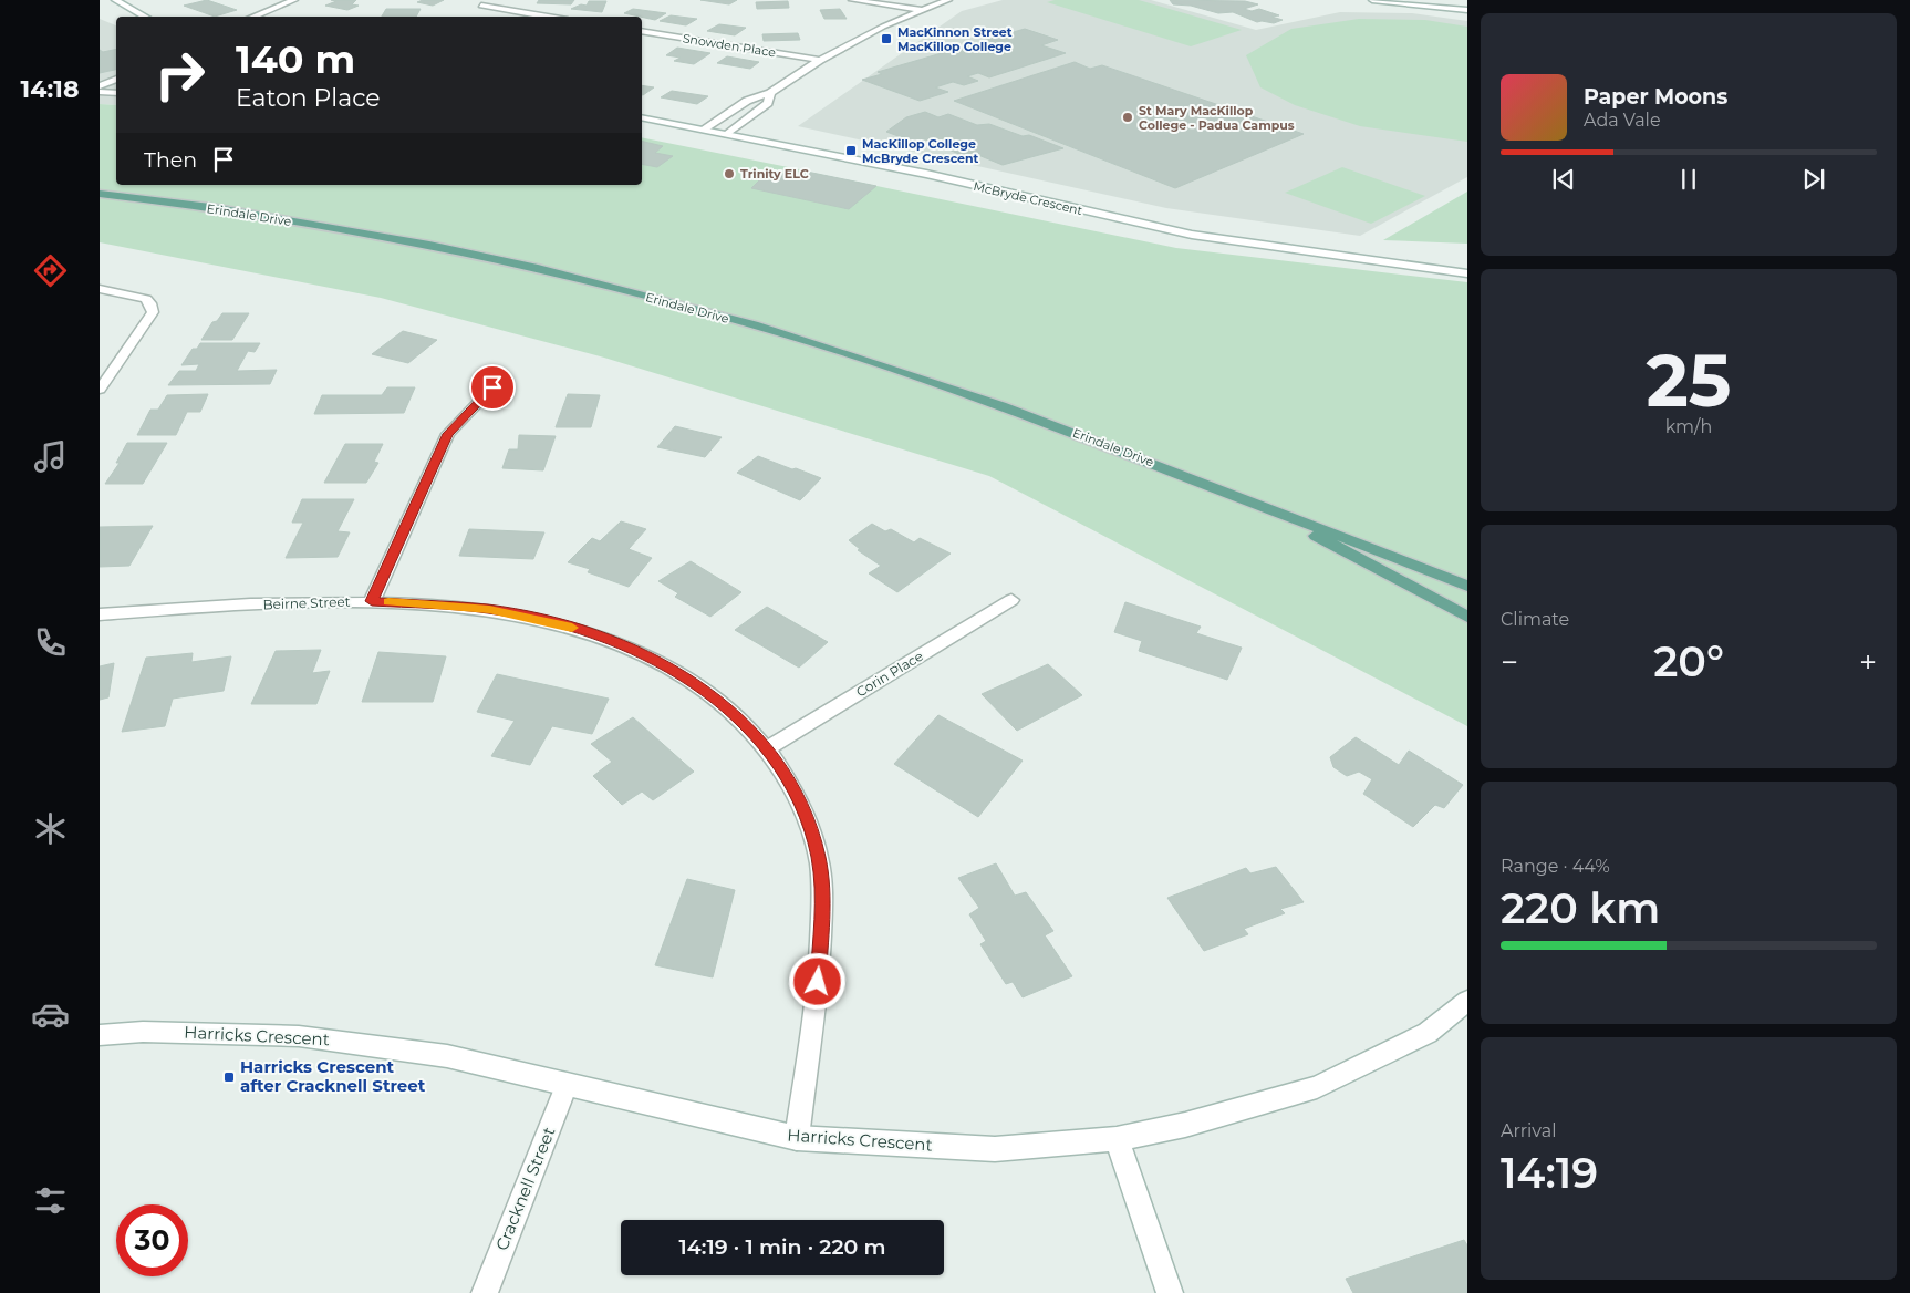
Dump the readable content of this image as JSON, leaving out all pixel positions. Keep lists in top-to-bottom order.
{
  "streets": {
    "main road": ["Erindale Drive"],
    "street": [
      "Snowden Place",
      "McBryde Crescent",
      "Beirne Street",
      "Corin Place",
      "Harricks Crescent",
      "Cracknell Street"
    ]
  },
  "crossings": [
    ["Beirne Street", "Corin Place"],
    ["Beirne Street", "Harricks Crescent"],
    ["Harricks Crescent", "Cracknell Street"]
  ],
  "places": {
    "transit": ["MacKinnon Street MacKillop College", "MacKillop College McBryde Crescent", "Harricks Crescent after Cracknell Street"],
    "other": ["St Mary MacKillop College - Padua Campus", "Trinity ELC"]
  },
  "page": {
    "tabs": "14:18",
    "turn": ["140 m", "Eaton Place"],
    "song": ["Paper Moons", "Ada Vale"],
    "then": "Then",
    "tile": [
      ["25", "km/h"],
      "Climate",
      ["Range · 44%", "220 km"],
      ["Arrival", "14:19"]
    ],
    "heat": ["−", "20°", "+"],
    "limit": "30",
    "trip": "14:19 · 1 min · 220 m"
  }
}
